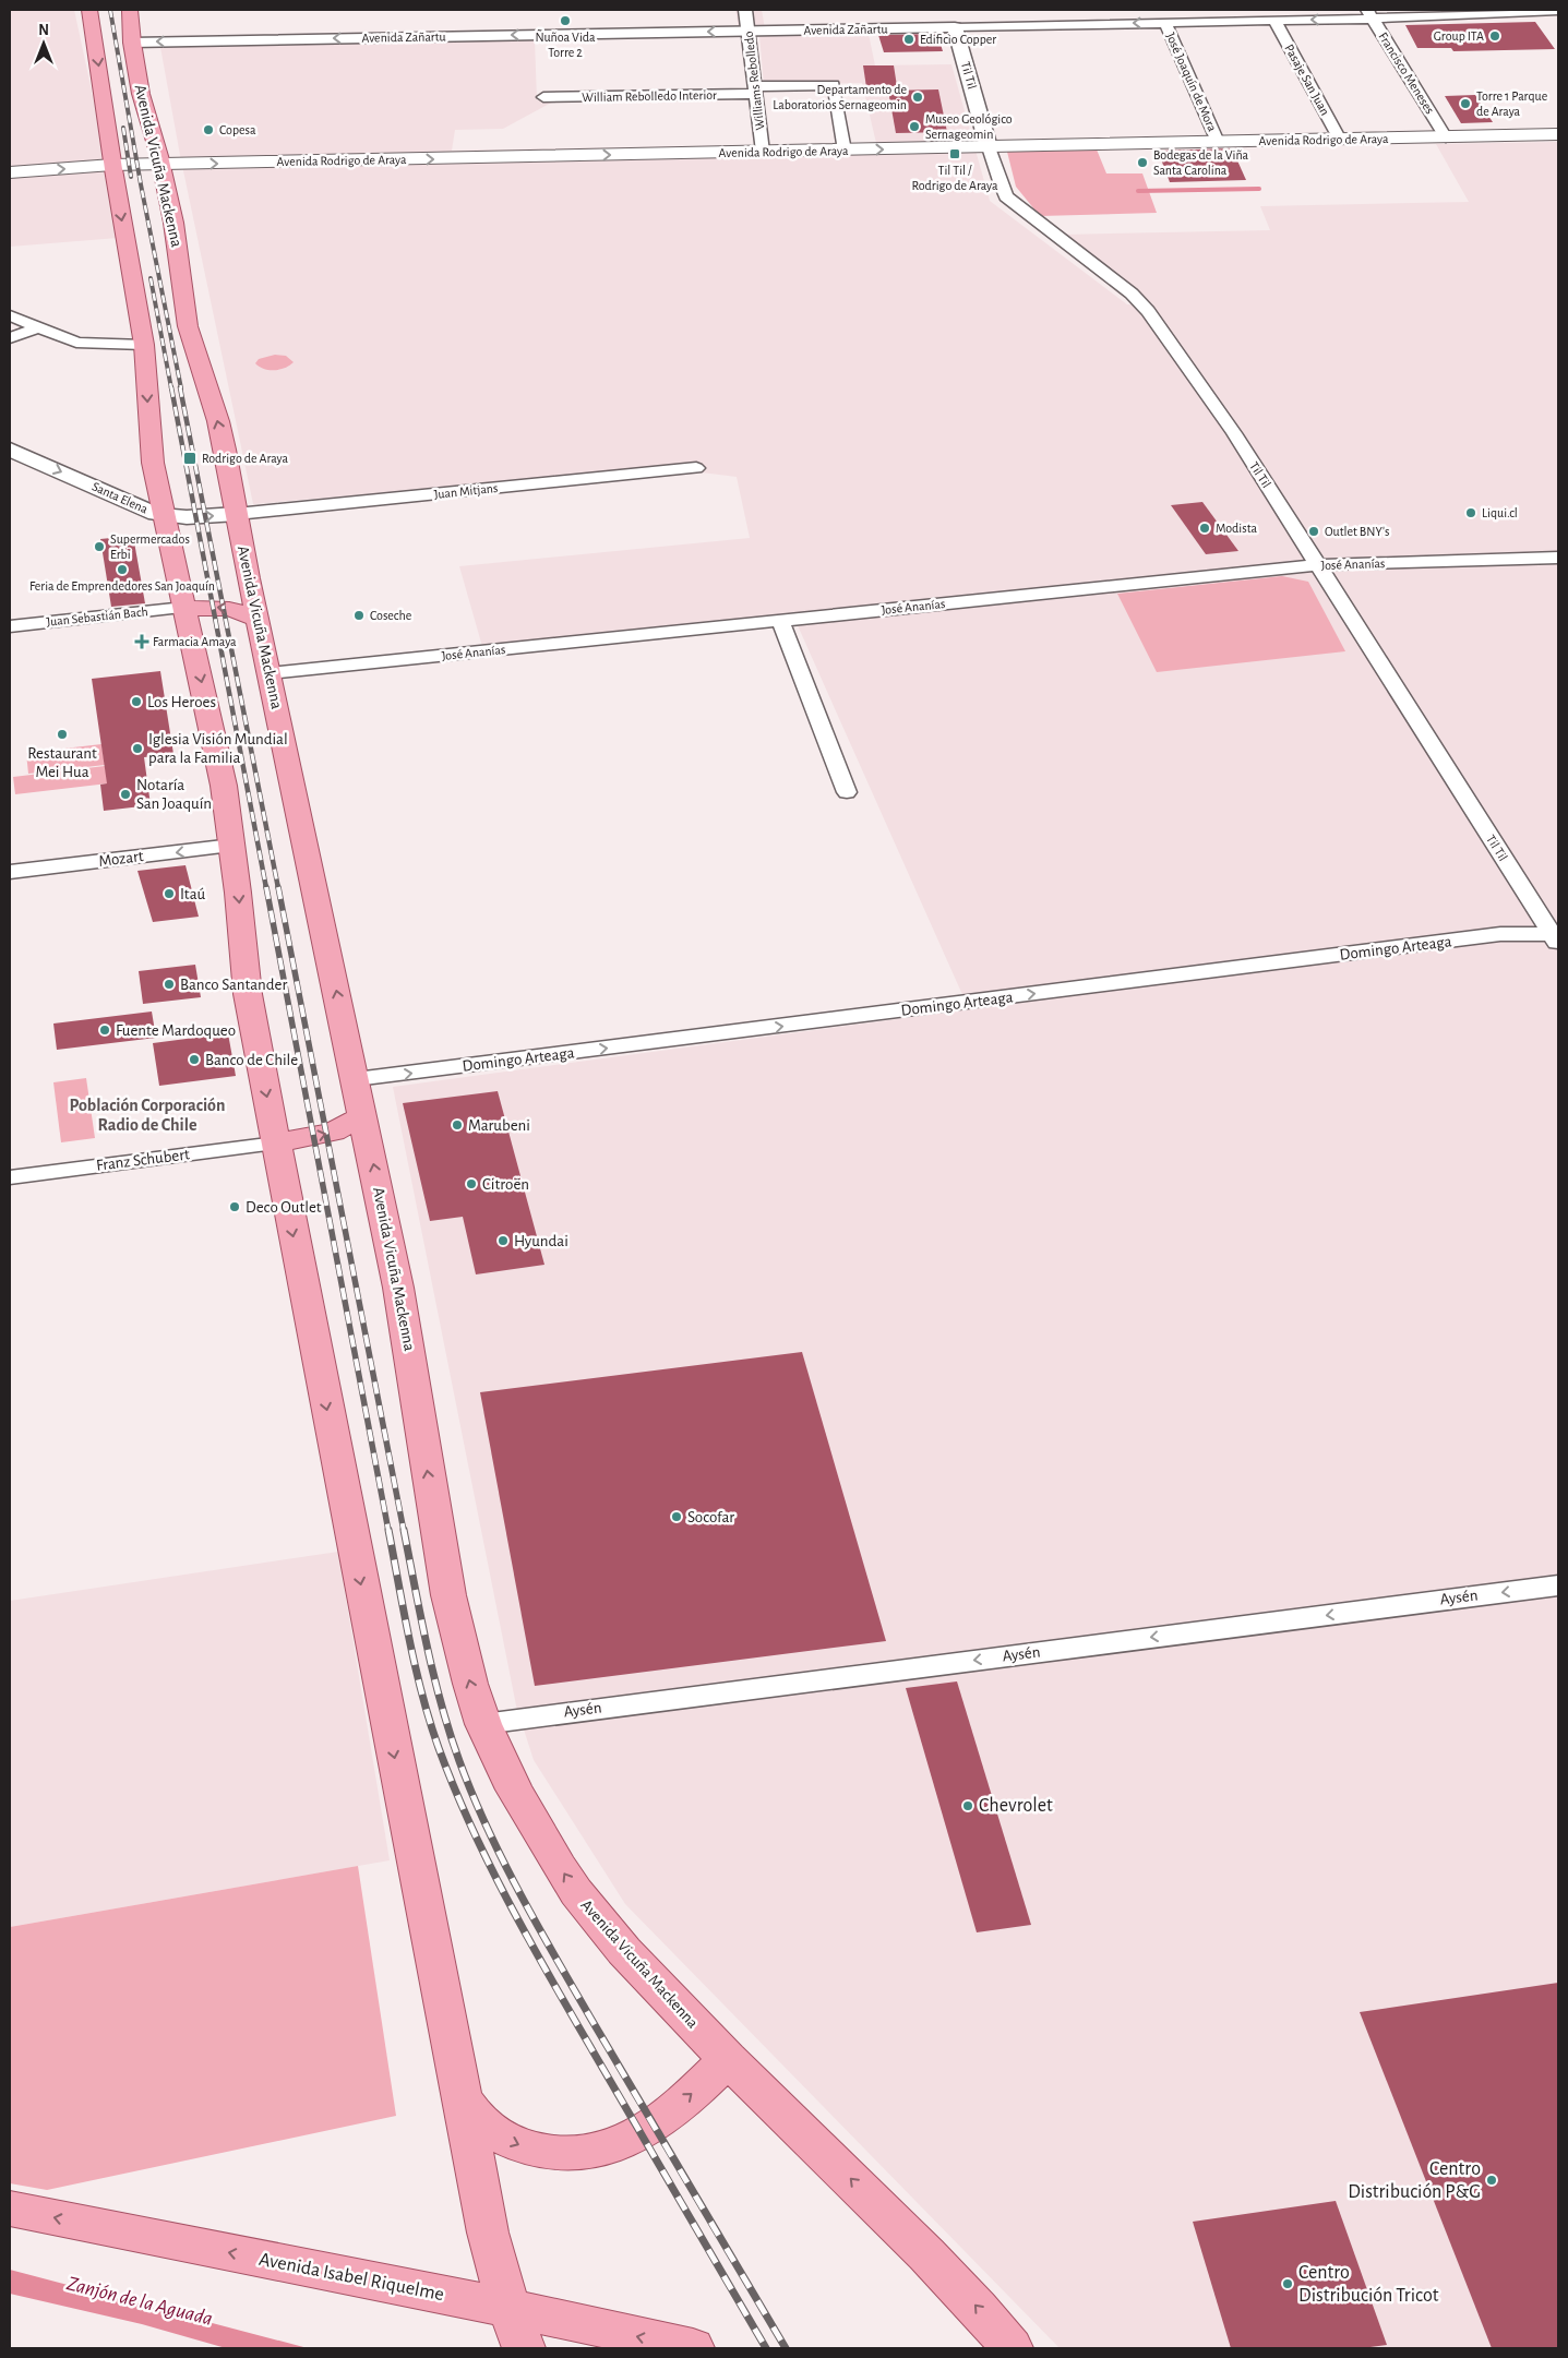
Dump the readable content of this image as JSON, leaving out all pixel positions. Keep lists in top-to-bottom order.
{
  "streets": {
    "main road": ["Avenida Rodrigo de Araya", "Avenida Vicuña Mackenna", "Avenida Isabel Riquelme"],
    "street": [
      "Avenida Zañartu",
      "Francisco Meneses",
      "Til Til",
      "Pasaje San Juan",
      "Williams Rebolledo",
      "José Joaquín de Mora",
      "William Rebolledo Interior",
      "Juan Mitjans",
      "Santa Elena",
      "José Ananías",
      "Juan Sebastián Bach",
      "Mozart",
      "Domingo Arteaga",
      "Franz Schubert",
      "Aysén"
    ]
  },
  "crossings": [
    ["Avenida Zañartu", "Francisco Meneses"],
    ["Avenida Zañartu", "Til Til"],
    ["Avenida Zañartu", "Pasaje San Juan"],
    ["Avenida Zañartu", "Williams Rebolledo"],
    ["Avenida Zañartu", "José Joaquín de Mora"],
    ["Avenida Zañartu", "Avenida Vicuña Mackenna"],
    ["Francisco Meneses", "Avenida Rodrigo de Araya"],
    ["Til Til", "Avenida Rodrigo de Araya"],
    ["Til Til", "José Ananías"],
    ["Til Til", "Domingo Arteaga"],
    ["Pasaje San Juan", "Avenida Rodrigo de Araya"],
    ["Williams Rebolledo", "William Rebolledo Interior"],
    ["Williams Rebolledo", "Avenida Rodrigo de Araya"],
    ["José Joaquín de Mora", "Avenida Rodrigo de Araya"],
    ["William Rebolledo Interior", "Avenida Rodrigo de Araya"],
    ["Avenida Rodrigo de Araya", "Avenida Vicuña Mackenna"],
    ["Avenida Vicuña Mackenna", "Juan Mitjans"],
    ["Avenida Vicuña Mackenna", "Santa Elena"],
    ["Avenida Vicuña Mackenna", "José Ananías"],
    ["Avenida Vicuña Mackenna", "Domingo Arteaga"],
    ["Avenida Vicuña Mackenna", "Aysén"],
    ["Juan Mitjans", "Santa Elena"]
  ],
  "one_way": [
    "Avenida Zañartu",
    "Avenida Rodrigo de Araya",
    "Mozart",
    "Domingo Arteaga",
    "Aysén",
    "Avenida Isabel Riquelme"
  ],
  "districts": ["Población Corporación Radio de Chile"],
  "water": ["Zanjón de la Aguada"],
  "places": {
    "other": [
      "Ñuñoa Vida Torre 2",
      "Group ITA",
      "Edificio Copper",
      "Departamento de Laboratorios Sernageomin",
      "Torre 1 Parque de Araya",
      "Museo Geológico Sernageomin",
      "Copesa",
      "Bodegas de la Viña Santa Carolina",
      "Liqui.cl",
      "Modista",
      "Outlet BNY's",
      "Supermercados Erbi",
      "Feria de Emprendedores San Joaquín",
      "Coseche",
      "Los Heroes",
      "Restaurant Mei Hua",
      "Iglesia Visión Mundial para la Familia",
      "Notaría San Joaquín",
      "Itaú",
      "Banco Santander",
      "Fuente Mardoqueo",
      "Banco de Chile",
      "Marubeni",
      "Citroën",
      "Deco Outlet",
      "Hyundai",
      "Socofar",
      "Chevrolet",
      "Centro Distribución P&G",
      "Centro Distribución Tricot"
    ],
    "transit": ["Til Til / Rodrigo de Araya", "Rodrigo de Araya"],
    "health": ["Farmacia Amaya"]
  },
  "north": "top"
}
